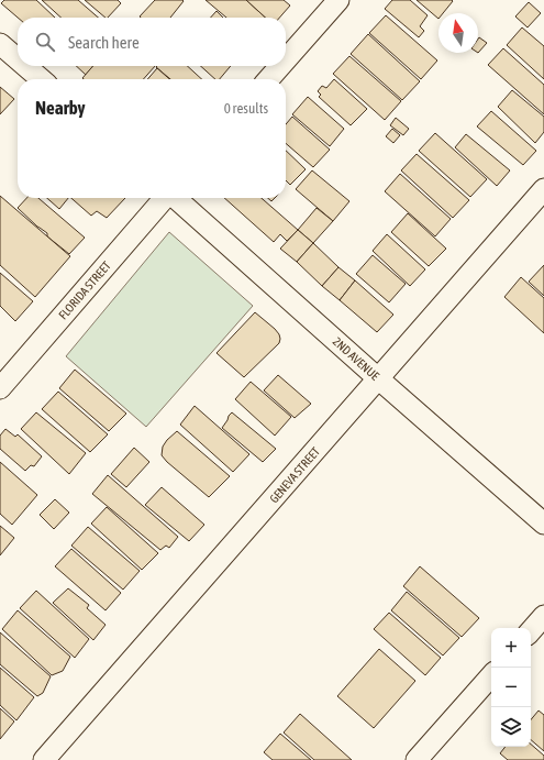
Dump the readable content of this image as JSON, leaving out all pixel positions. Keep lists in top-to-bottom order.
{
  "streets": {
    "street": ["FLORIDA STREET", "2ND AVENUE", "GENEVA STREET"]
  },
  "crossings": [
    ["2ND AVENUE", "GENEVA STREET"]
  ],
  "north": "top",
  "page": {
    "search": "Search here",
    "heading": ["Nearby", "0 results"],
    "map_buttons": ["+", "−"]
  }
}
